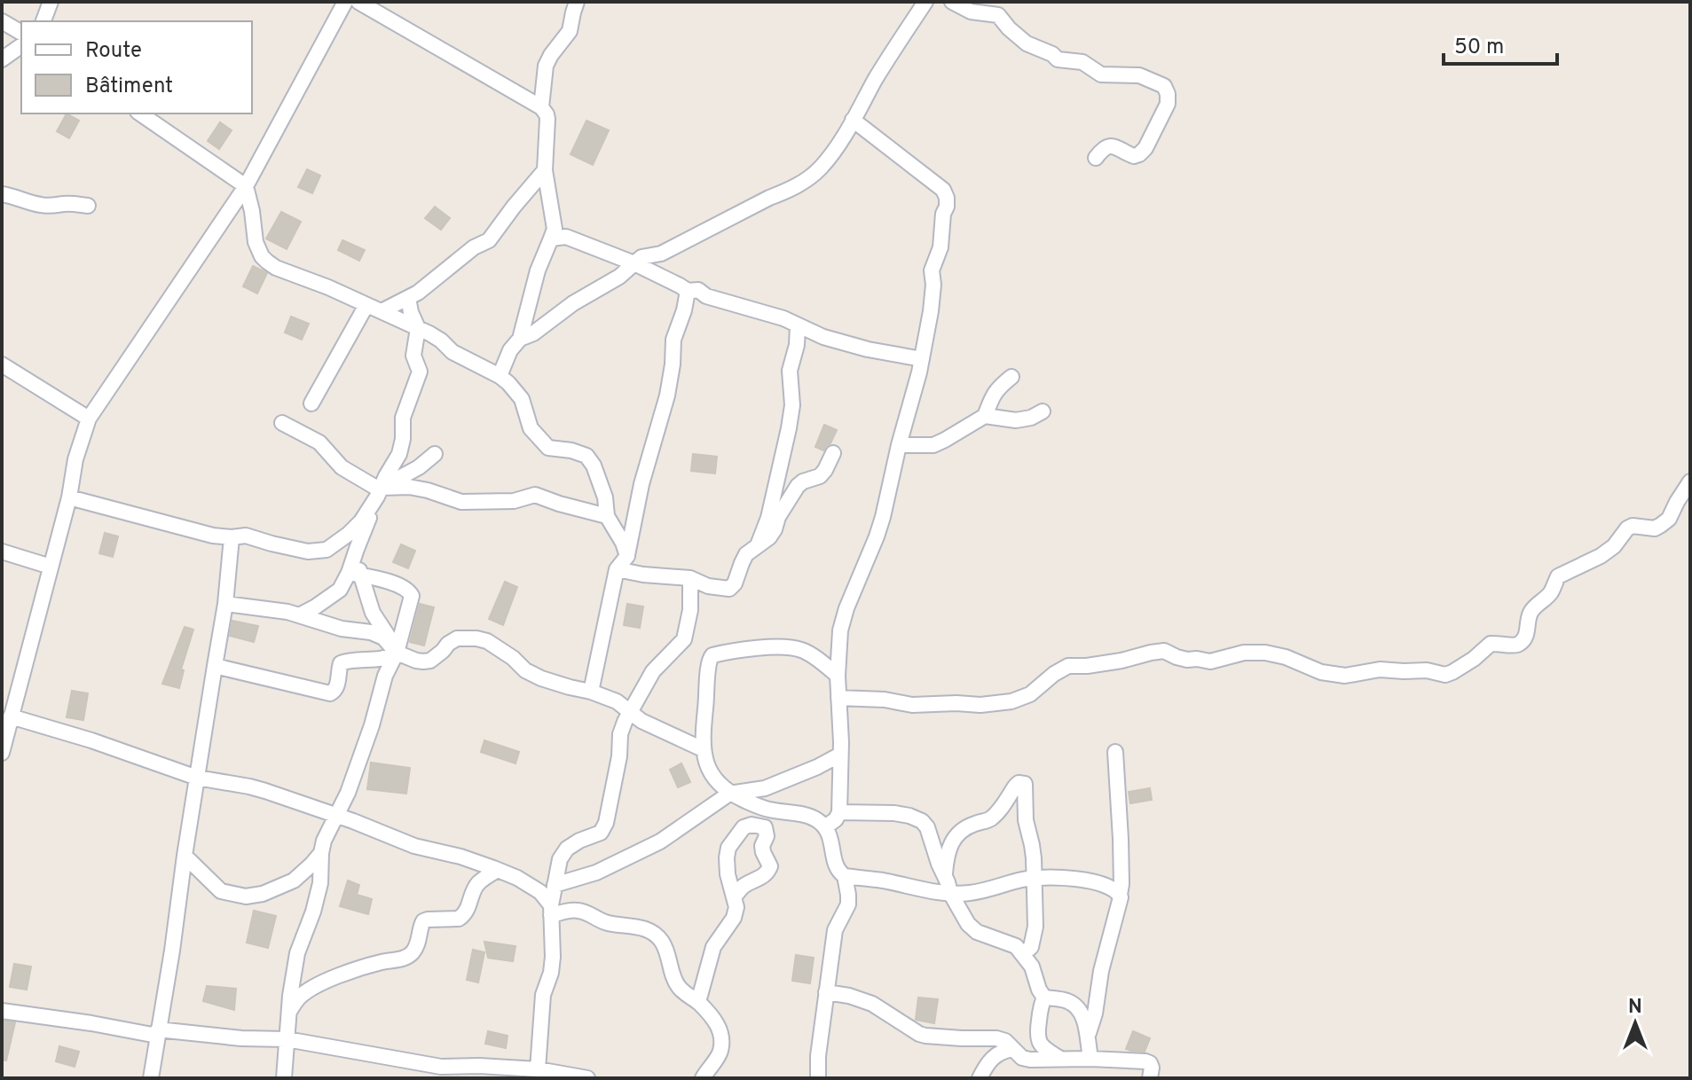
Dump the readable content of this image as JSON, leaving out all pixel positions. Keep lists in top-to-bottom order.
{
  "legend": ["Route", "Bâtiment"],
  "scale_bar": "50 m",
  "north": "top"
}
